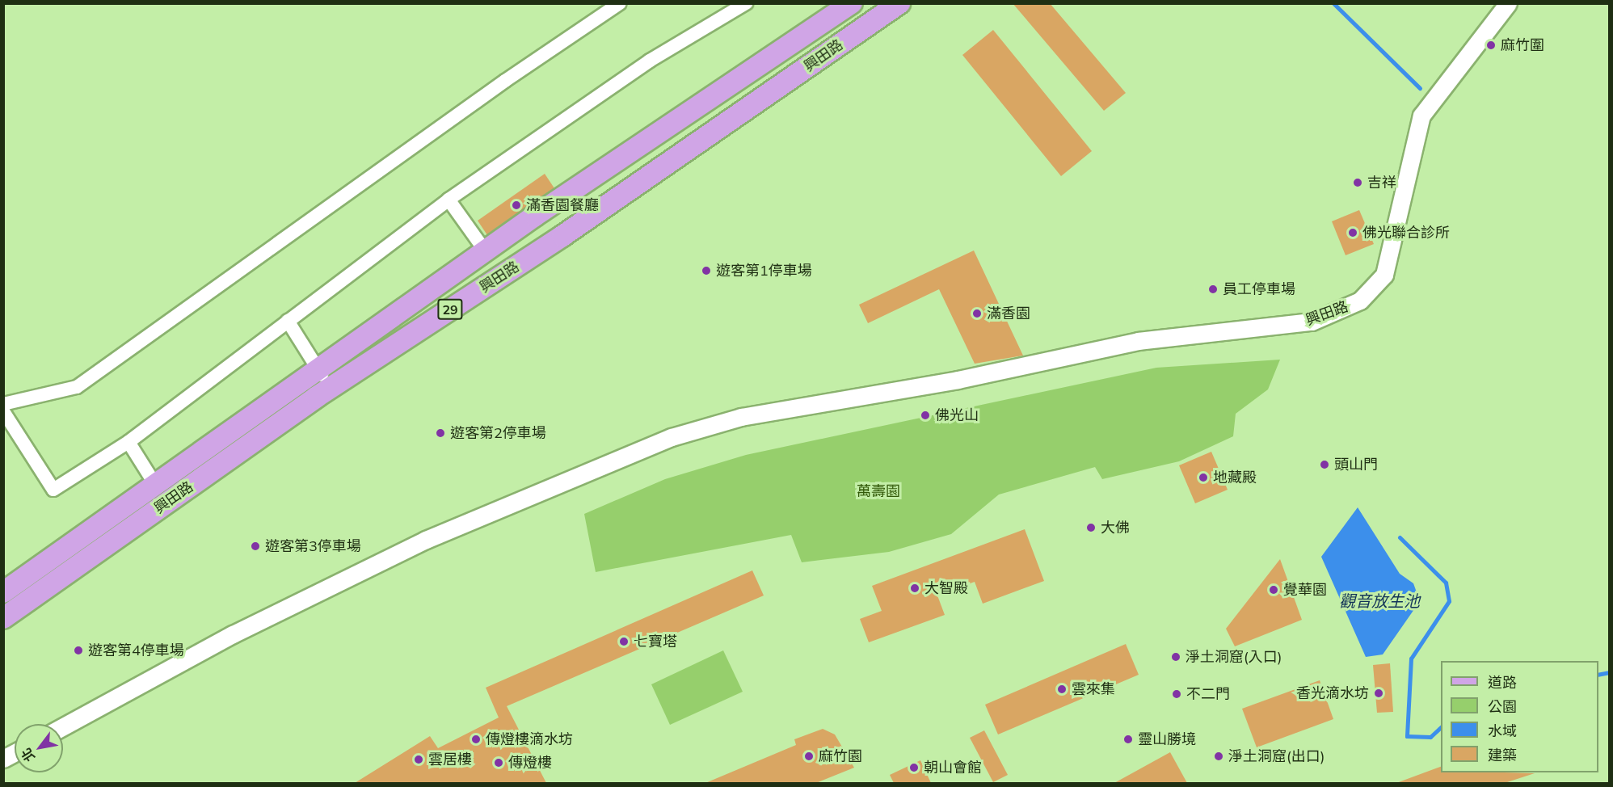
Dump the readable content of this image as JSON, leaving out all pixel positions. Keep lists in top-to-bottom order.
{
  "streets": {
    "main road": ["興田路", "29"]
  },
  "water": ["觀音放生池"],
  "parks": ["萬壽園"],
  "places": [
    "麻竹圍",
    "吉祥",
    "滿香園餐廳",
    "佛光聯合診所",
    "遊客第1停車場",
    "員工停車場",
    "滿香園",
    "佛光山",
    "遊客第2停車場",
    "頭山門",
    "地藏殿",
    "大佛",
    "遊客第3停車場",
    "大智殿",
    "覺華園",
    "七寶塔",
    "遊客第4停車場",
    "淨土洞窟(入口)",
    "雲來集",
    "香光滴水坊",
    "不二門",
    "傳燈樓滴水坊",
    "靈山勝境",
    "麻竹園",
    "淨土洞窟(出口)",
    "雲居樓",
    "傳燈樓",
    "朝山會館"
  ],
  "legend": [
    "道路",
    "公園",
    "水域",
    "建築"
  ],
  "north": "bottom left"
}
